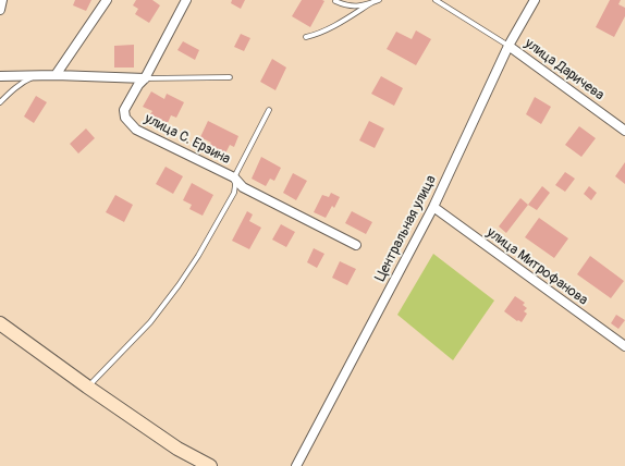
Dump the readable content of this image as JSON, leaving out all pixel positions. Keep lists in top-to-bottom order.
{
  "streets": {
    "street": [
      "улица Даричева",
      "улица С. Ерзина",
      "Центральная улица",
      "улица Митрофанова"
    ]
  },
  "crossings": [
    ["улица Даричева", "Центральная улица"],
    ["Центральная улица", "улица Митрофанова"]
  ]
}
